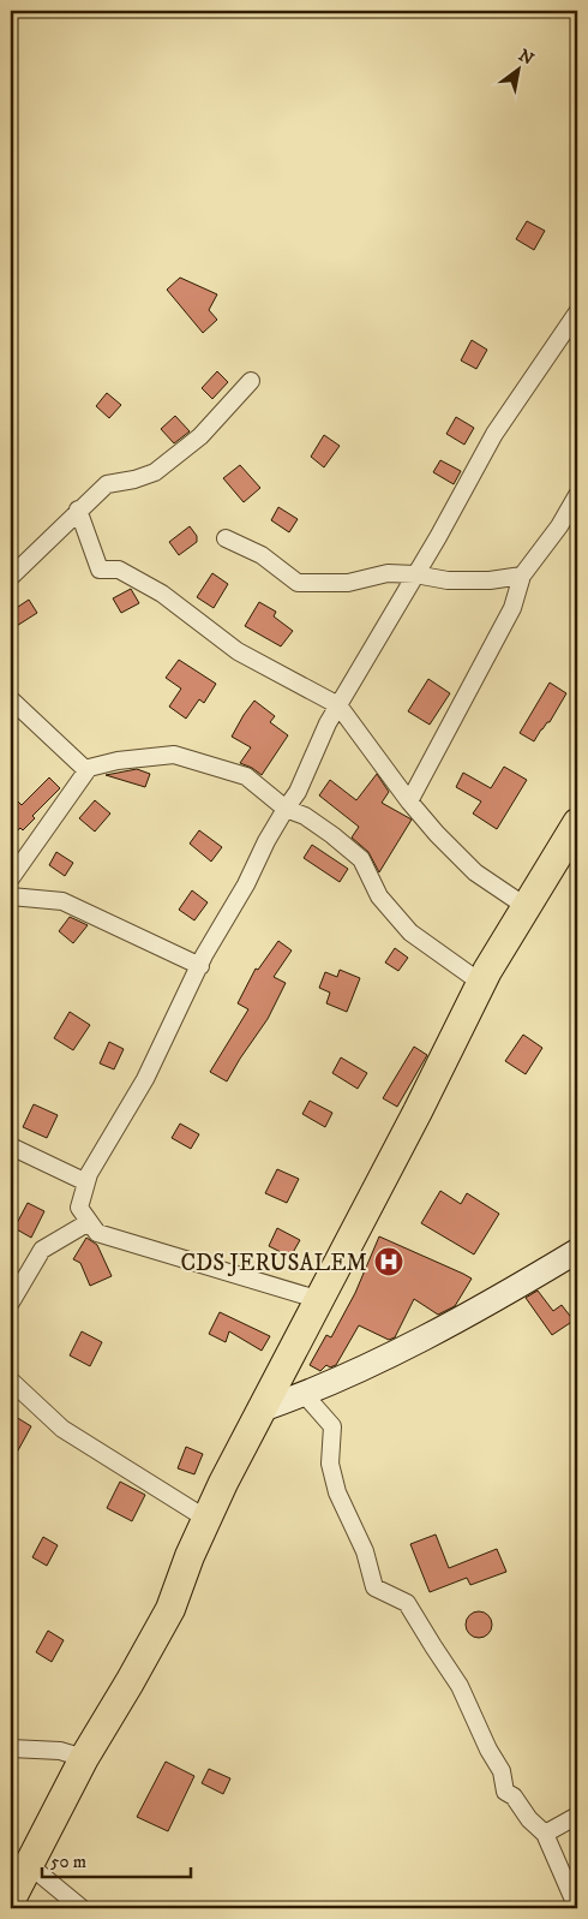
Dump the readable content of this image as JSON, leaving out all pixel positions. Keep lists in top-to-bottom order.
{
  "places": {
    "hospital": ["CDS JERUSALEM"]
  },
  "scale_bar": "50 m",
  "north": "top right"
}
